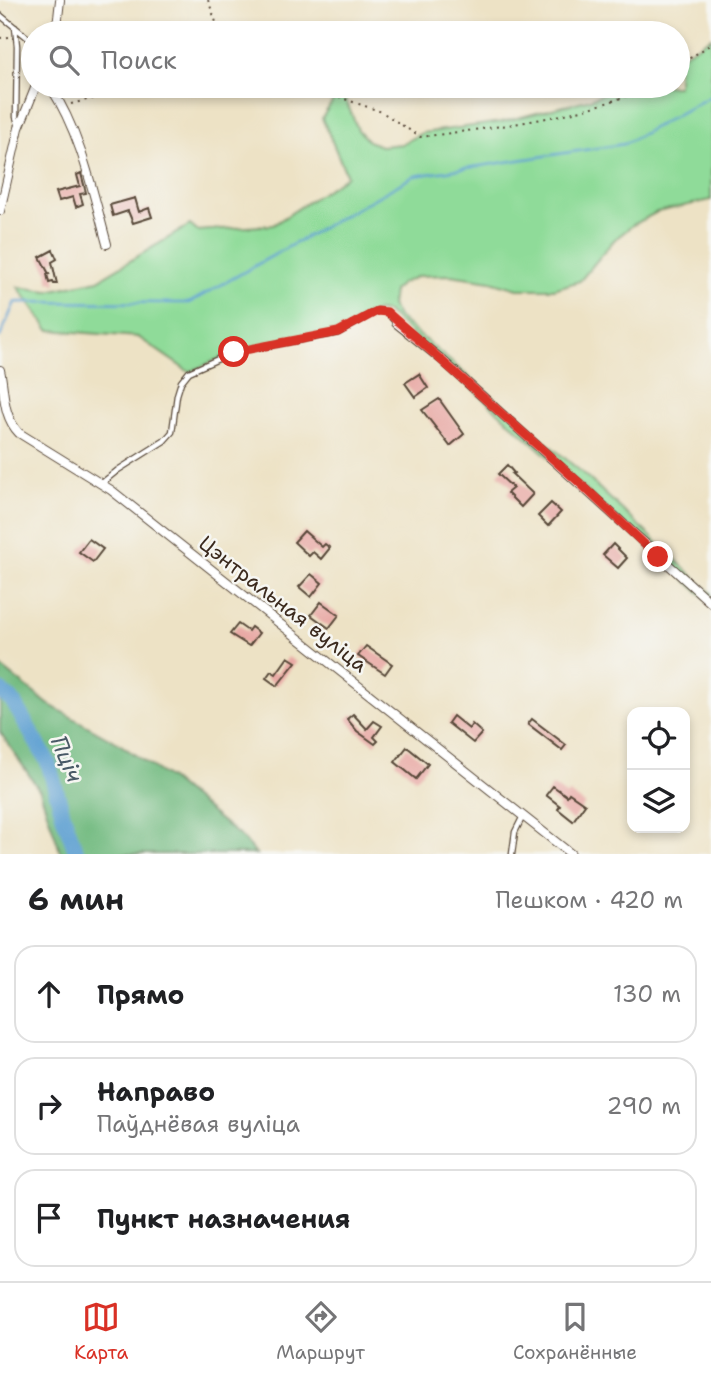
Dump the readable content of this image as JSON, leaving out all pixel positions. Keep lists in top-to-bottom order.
{
  "streets": {
    "street": ["Цэнтральная вуліца"]
  },
  "water": ["Пціч"],
  "page": {
    "search": "Поиск",
    "heading": ["6 мин", "Пешком · 420 m"],
    "list": [
      ["Прямо", "130 m"],
      ["Направо", "Паўднёвая вуліца", "290 m"],
      "Пункт назначения"
    ],
    "nav": ["Карта", "Маршрут", "Сохранённые"]
  }
}
